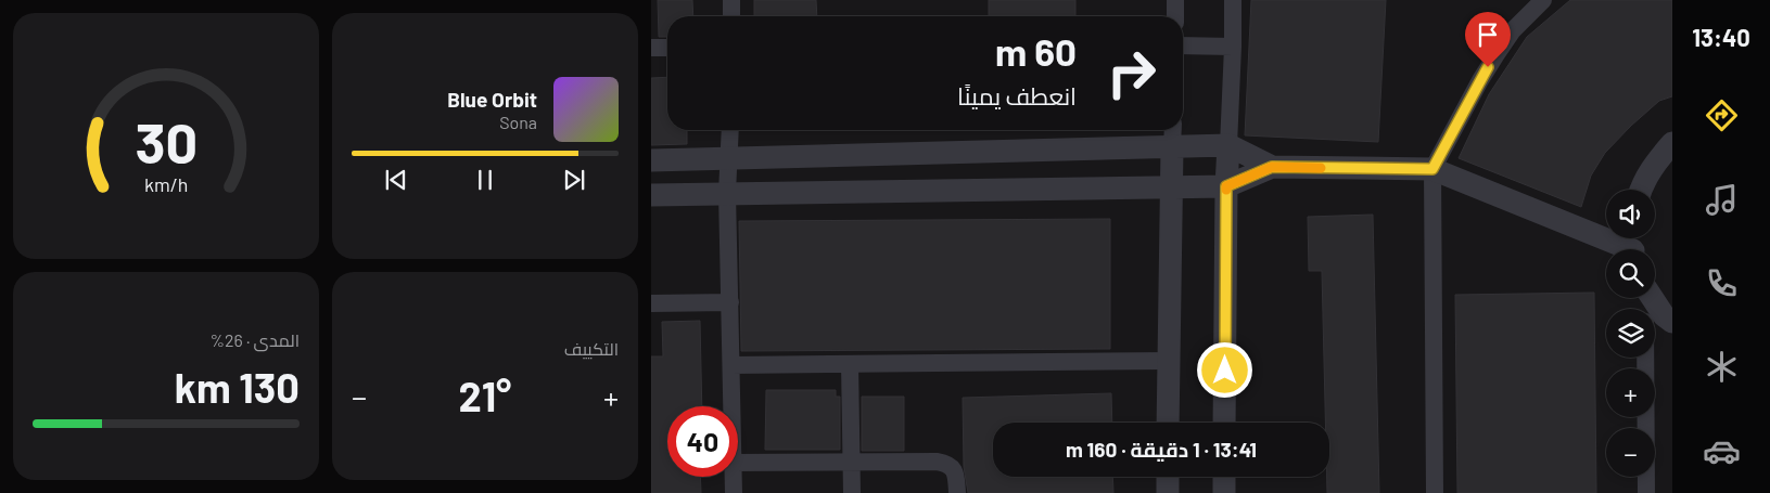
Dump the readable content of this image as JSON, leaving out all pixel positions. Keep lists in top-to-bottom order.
{
  "page": {
    "tabs": "13:40",
    "turn": ["60 m", "انعطف يمينًا"],
    "song": ["Blue Orbit", "Sona"],
    "map_buttons": ["+", "−"],
    "tile": [
      "التكييف",
      ["المدى · 26%", "130 km"]
    ],
    "heat": ["−", "21°", "+"],
    "limit": "40",
    "trip": "13:41 · 1 دقيقة · 160 m",
    "gauge": ["30", "km/h"]
  }
}
